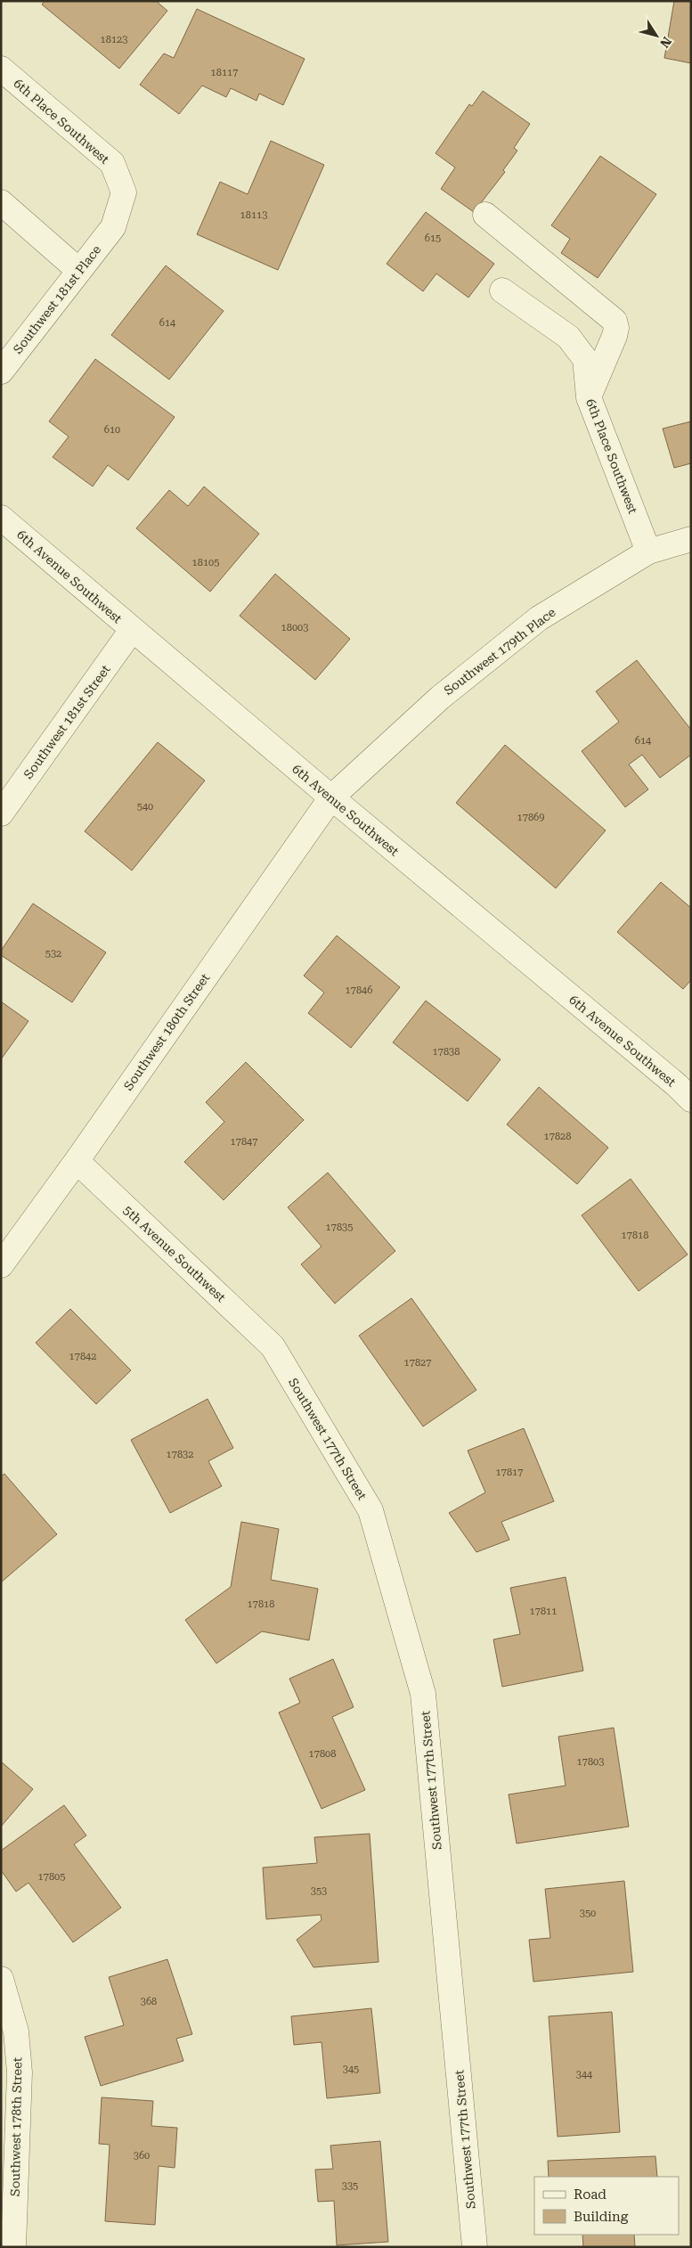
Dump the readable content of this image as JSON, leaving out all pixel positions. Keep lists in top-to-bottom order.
{
  "streets": {
    "street": [
      "6th Place Southwest",
      "Southwest 181st Place",
      "6th Avenue Southwest",
      "Southwest 179th Place",
      "Southwest 181st Street",
      "Southwest 180th Street",
      "5th Avenue Southwest",
      "Southwest 177th Street",
      "Southwest 178th Street"
    ]
  },
  "crossings": [
    ["6th Place Southwest", "Southwest 181st Place"],
    ["6th Place Southwest", "Southwest 179th Place"],
    ["6th Avenue Southwest", "Southwest 179th Place"],
    ["6th Avenue Southwest", "Southwest 181st Street"],
    ["6th Avenue Southwest", "Southwest 180th Street"],
    ["Southwest 179th Place", "Southwest 180th Street"],
    ["Southwest 180th Street", "5th Avenue Southwest"],
    ["5th Avenue Southwest", "Southwest 177th Street"]
  ],
  "house_numbers": [
    "18123",
    "18117",
    "18113",
    "615",
    "614",
    "610",
    "18105",
    "18003",
    "614",
    "540",
    "17869",
    "532",
    "17846",
    "17838",
    "17828",
    "17847",
    "17835",
    "17818",
    "17842",
    "17827",
    "17832",
    "17817",
    "17818",
    "17811",
    "17808",
    "17803",
    "17805",
    "353",
    "350",
    "368",
    "345",
    "344",
    "360",
    "335"
  ],
  "legend": ["Road", "Building"],
  "north": "bottom right"
}
